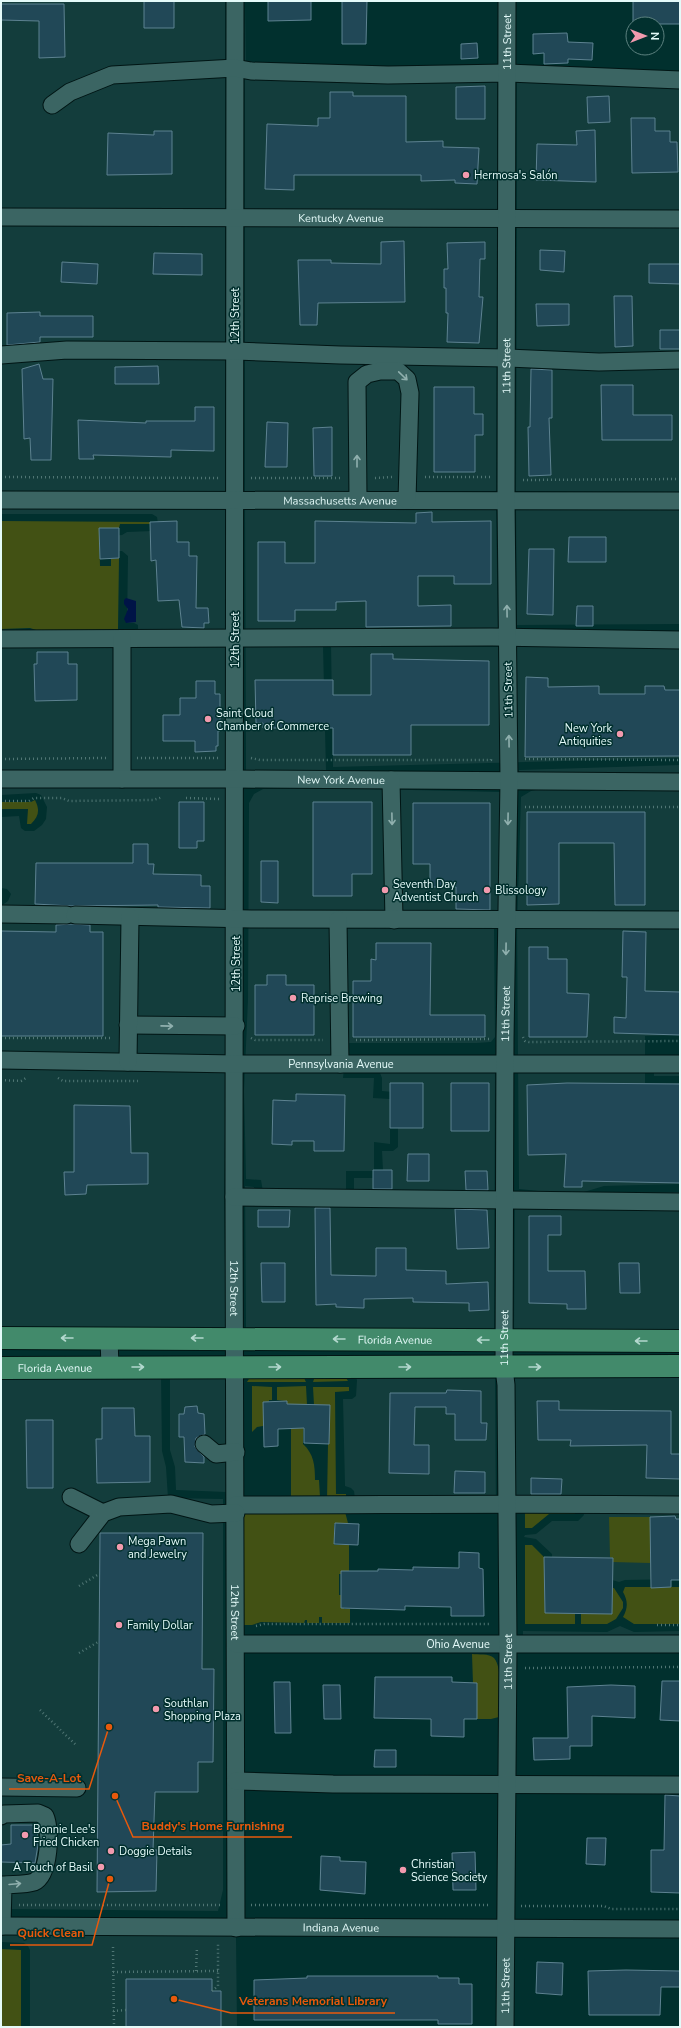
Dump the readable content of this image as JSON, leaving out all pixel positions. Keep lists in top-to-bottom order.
{
  "streets": {
    "main road": ["Florida Avenue"],
    "street": [
      "11th Street",
      "Kentucky Avenue",
      "12th Street",
      "Massachusetts Avenue",
      "New York Avenue",
      "Pennsylvania Avenue",
      "Ohio Avenue",
      "Indiana Avenue"
    ]
  },
  "crossings": [
    ["11th Street", "Kentucky Avenue"],
    ["11th Street", "Massachusetts Avenue"],
    ["11th Street", "New York Avenue"],
    ["11th Street", "Pennsylvania Avenue"],
    ["11th Street", "Florida Avenue"],
    ["11th Street", "Ohio Avenue"],
    ["11th Street", "Indiana Avenue"],
    ["Kentucky Avenue", "12th Street"],
    ["12th Street", "Massachusetts Avenue"],
    ["12th Street", "New York Avenue"],
    ["12th Street", "Pennsylvania Avenue"],
    ["12th Street", "Florida Avenue"],
    ["12th Street", "Ohio Avenue"],
    ["12th Street", "Indiana Avenue"]
  ],
  "places": [
    "Hermosa's Salón",
    "Saint Cloud Chamber of Commerce",
    "New York Antiquities",
    "Seventh Day Adventist Church",
    "Blissology",
    "Reprise Brewing",
    "Mega Pawn and Jewelry",
    "Family Dollar",
    "Southlan Shopping Plaza",
    "Save-A-Lot",
    "Buddy's Home Furnishing",
    "Bonnie Lee's Fried Chicken",
    "Doggie Details",
    "A Touch of Basil",
    "Christian Science Society",
    "Quick Clean",
    "Veterans Memorial Library"
  ],
  "north": "right"
}
